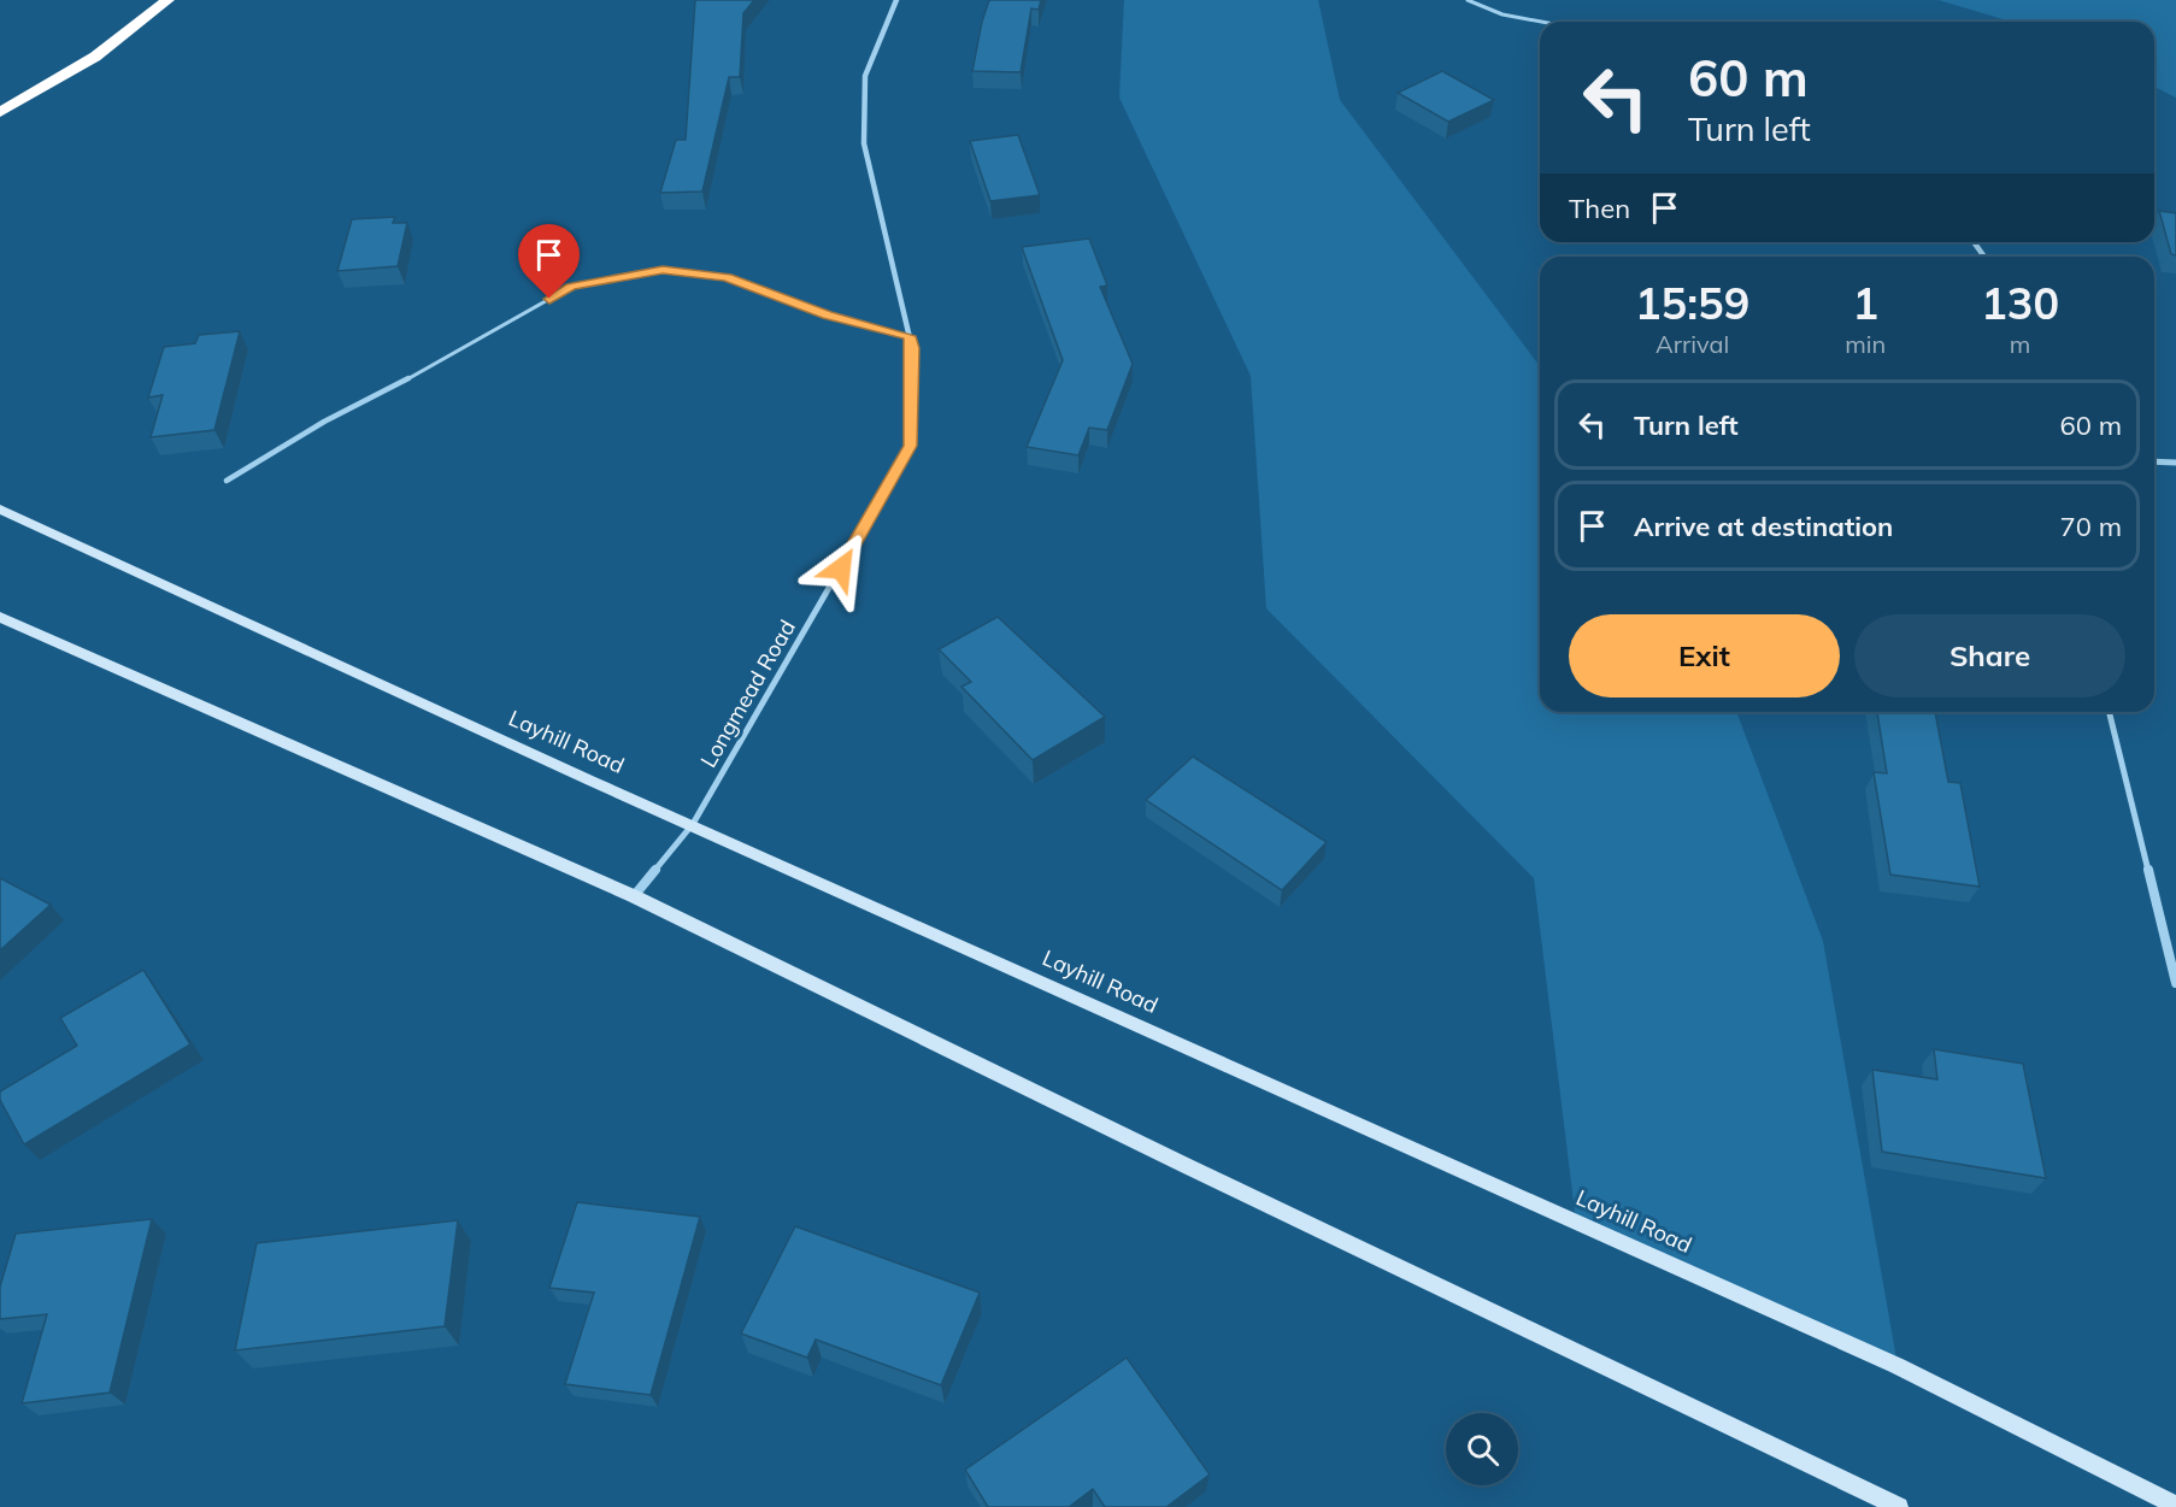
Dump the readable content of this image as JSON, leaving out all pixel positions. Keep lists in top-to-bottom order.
{
  "streets": {
    "main road": ["Layhill Road"],
    "street": ["Longmead Road"]
  },
  "crossings": [
    ["Longmead Road", "Layhill Road"]
  ],
  "page": {
    "turn": ["60 m", "Turn left"],
    "then": "Then",
    "eta": [
      "15:59",
      "Arrival",
      "1",
      "min",
      "130",
      "m"
    ],
    "list": [
      {
        "name": "Turn left",
        "value": "60 m"
      },
      {
        "name": "Arrive at destination",
        "value": "70 m"
      }
    ],
    "buttons": ["Exit", "Share"]
  }
}
